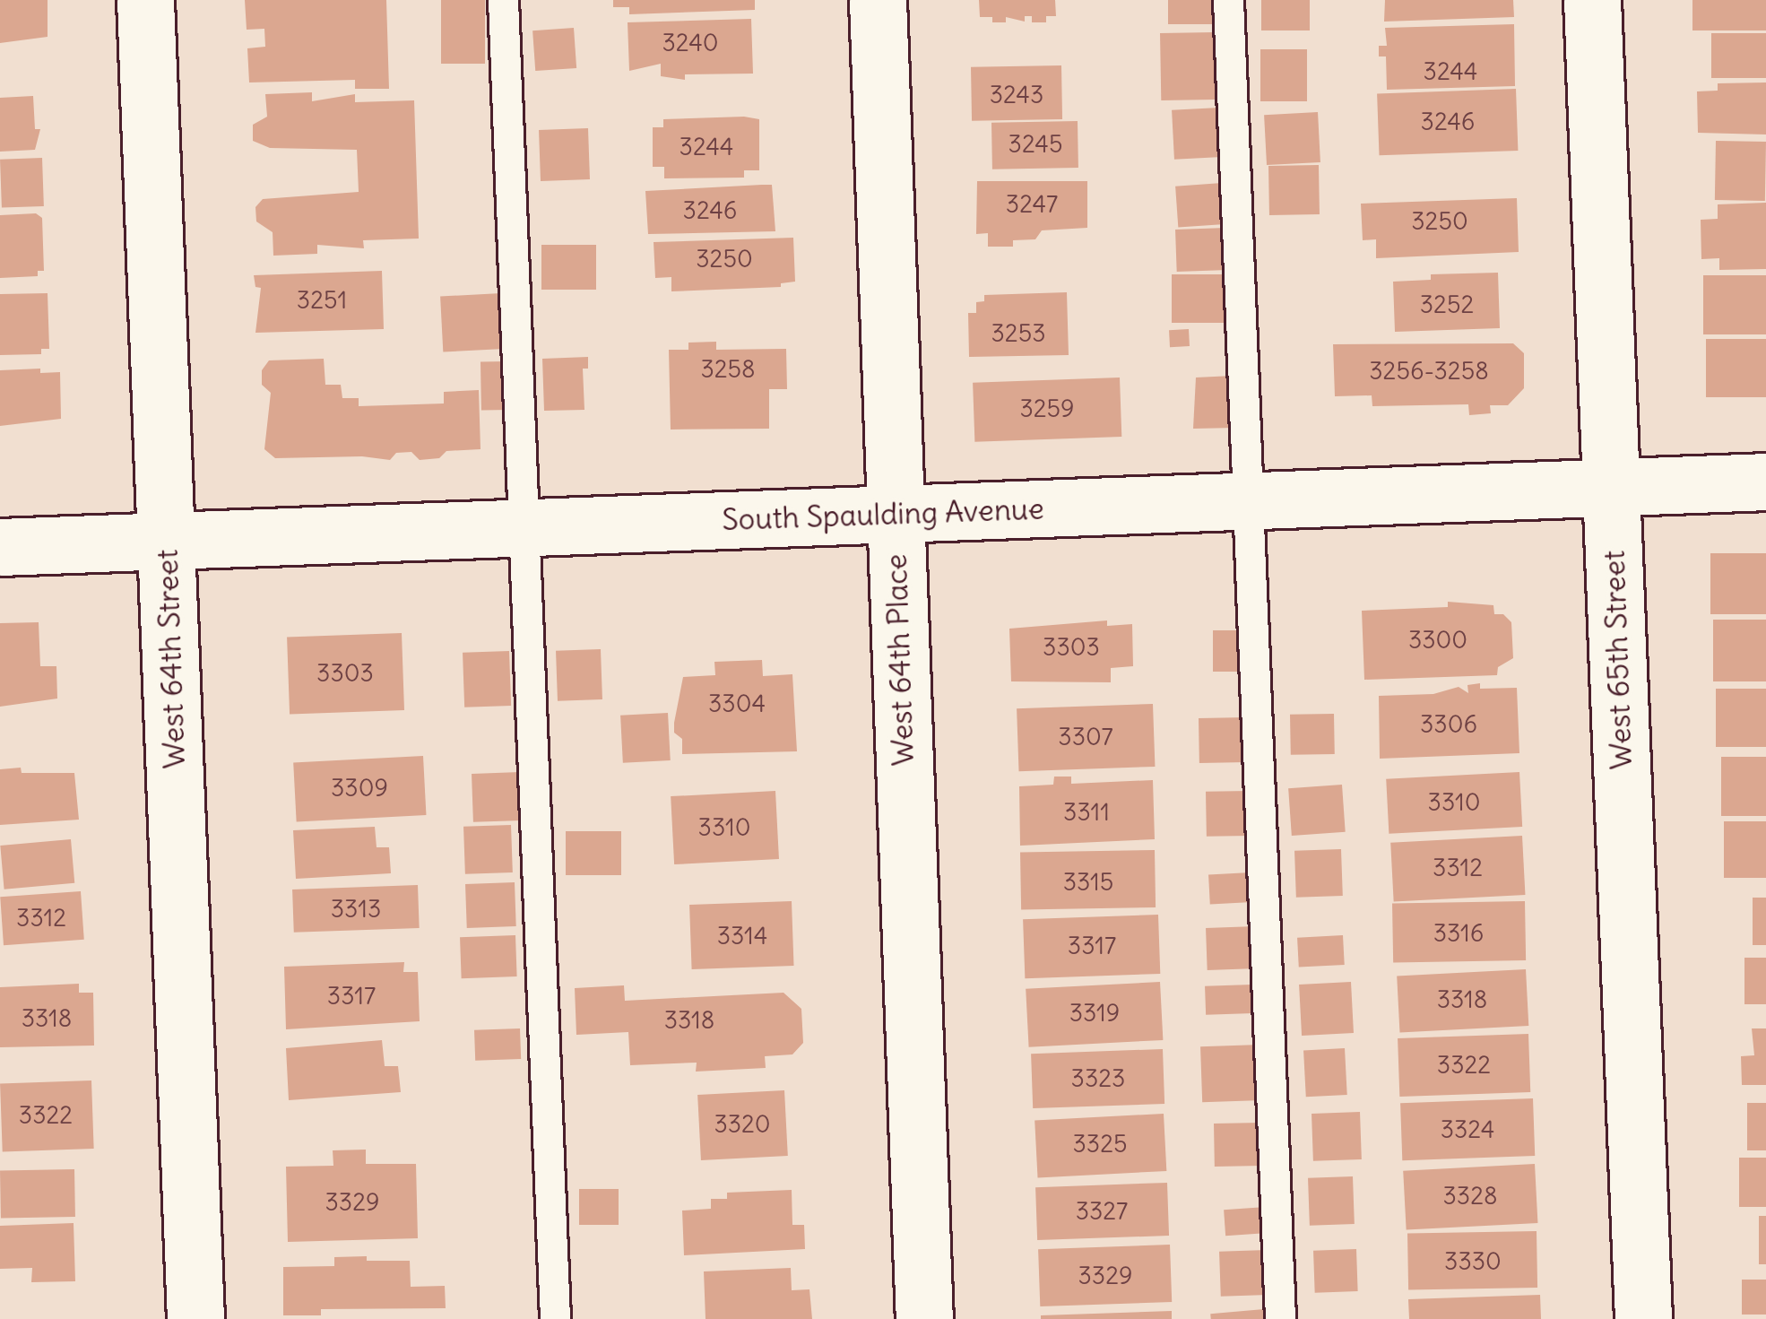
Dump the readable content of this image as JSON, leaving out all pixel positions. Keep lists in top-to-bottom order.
{
  "streets": {
    "street": [
      "South Spaulding Avenue",
      "West 64th Street",
      "West 64th Place",
      "West 65th Street"
    ]
  },
  "crossings": [
    ["South Spaulding Avenue", "West 64th Street"],
    ["South Spaulding Avenue", "West 64th Place"],
    ["South Spaulding Avenue", "West 65th Street"]
  ],
  "house_numbers": [
    "3240",
    "3244",
    "3243",
    "3246",
    "3245",
    "3244",
    "3247",
    "3246",
    "3250",
    "3250",
    "3251",
    "3252",
    "3253",
    "3258",
    "3256-3258",
    "3259",
    "3300",
    "3303",
    "3303",
    "3304",
    "3306",
    "3307",
    "3309",
    "3310",
    "3311",
    "3310",
    "3312",
    "3315",
    "3313",
    "3312",
    "3316",
    "3314",
    "3317",
    "3317",
    "3318",
    "3319",
    "3318",
    "3318",
    "3322",
    "3323",
    "3322",
    "3320",
    "3324",
    "3325",
    "3328",
    "3329",
    "3327",
    "3330",
    "3329"
  ]
}
